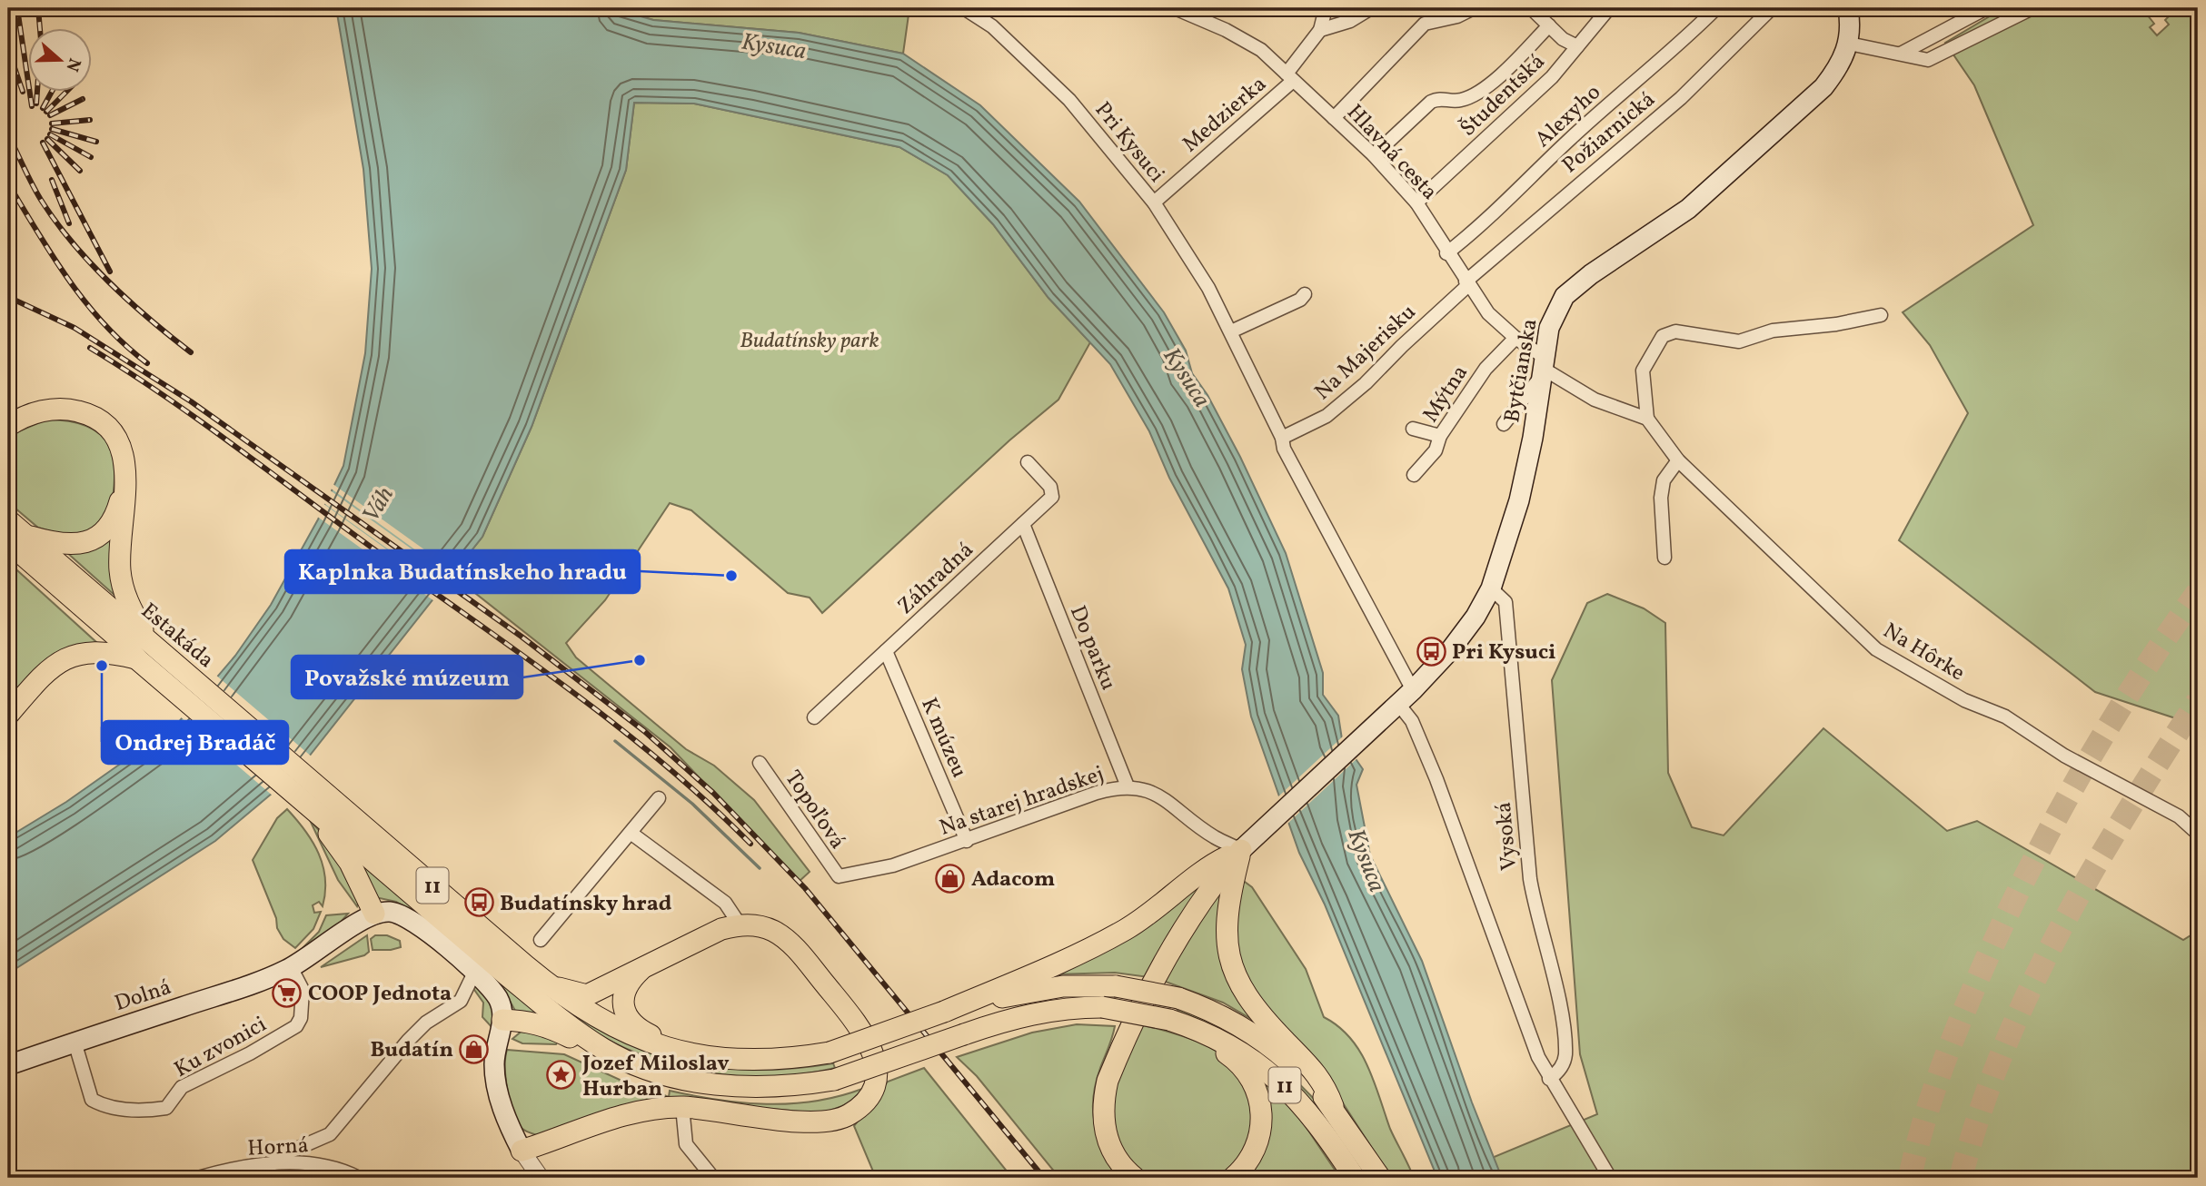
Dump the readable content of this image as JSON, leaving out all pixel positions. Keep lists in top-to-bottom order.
{
  "streets": {
    "main road": [
      "Bytčianska",
      "Estakáda",
      "11",
      "Dolná"
    ],
    "street": [
      "Študentská",
      "Medzierka",
      "Alexyho",
      "Požiarnická",
      "Pri Kysuci",
      "Hlavná cesta",
      "Na Majerisku",
      "Mýtna",
      "Záhradná",
      "Do parku",
      "Na Hôrke",
      "K múzeu",
      "Na starej hradskej",
      "Topoľová",
      "Vysoká",
      "Ku zvonici",
      "Horná"
    ]
  },
  "crossings": [
    ["Študentská", "Hlavná cesta"],
    ["Medzierka", "Pri Kysuci"],
    ["Medzierka", "Hlavná cesta"],
    ["Alexyho", "Hlavná cesta"],
    ["Požiarnická", "Hlavná cesta"],
    ["Požiarnická", "Na Majerisku"],
    ["Pri Kysuci", "Na Majerisku"],
    ["Pri Kysuci", "Bytčianska"],
    ["Hlavná cesta", "Na Majerisku"],
    ["Hlavná cesta", "Bytčianska"],
    ["Hlavná cesta", "Mýtna"],
    ["Bytčianska", "Na starej hradskej"],
    ["Bytčianska", "Vysoká"],
    ["Záhradná", "Do parku"],
    ["Záhradná", "K múzeu"],
    ["Estakáda", "11"],
    ["Do parku", "Na starej hradskej"],
    ["K múzeu", "Na starej hradskej"],
    ["Na starej hradskej", "Topoľová"],
    ["Dolná", "Ku zvonici"]
  ],
  "water": ["Kysuca", "Váh"],
  "parks": ["Budatínsky park"],
  "places": {
    "other": ["Kaplnka Budatínskeho hradu", "Považské múzeum", "Ondrej Bradáč"],
    "bus stop": ["Pri Kysuci", "Budatínsky hrad"],
    "shop": ["Adacom", "Budatín"],
    "supermarket": ["COOP Jednota"],
    "place": ["Jozef Miloslav Hurban"]
  },
  "north": "right"
}
